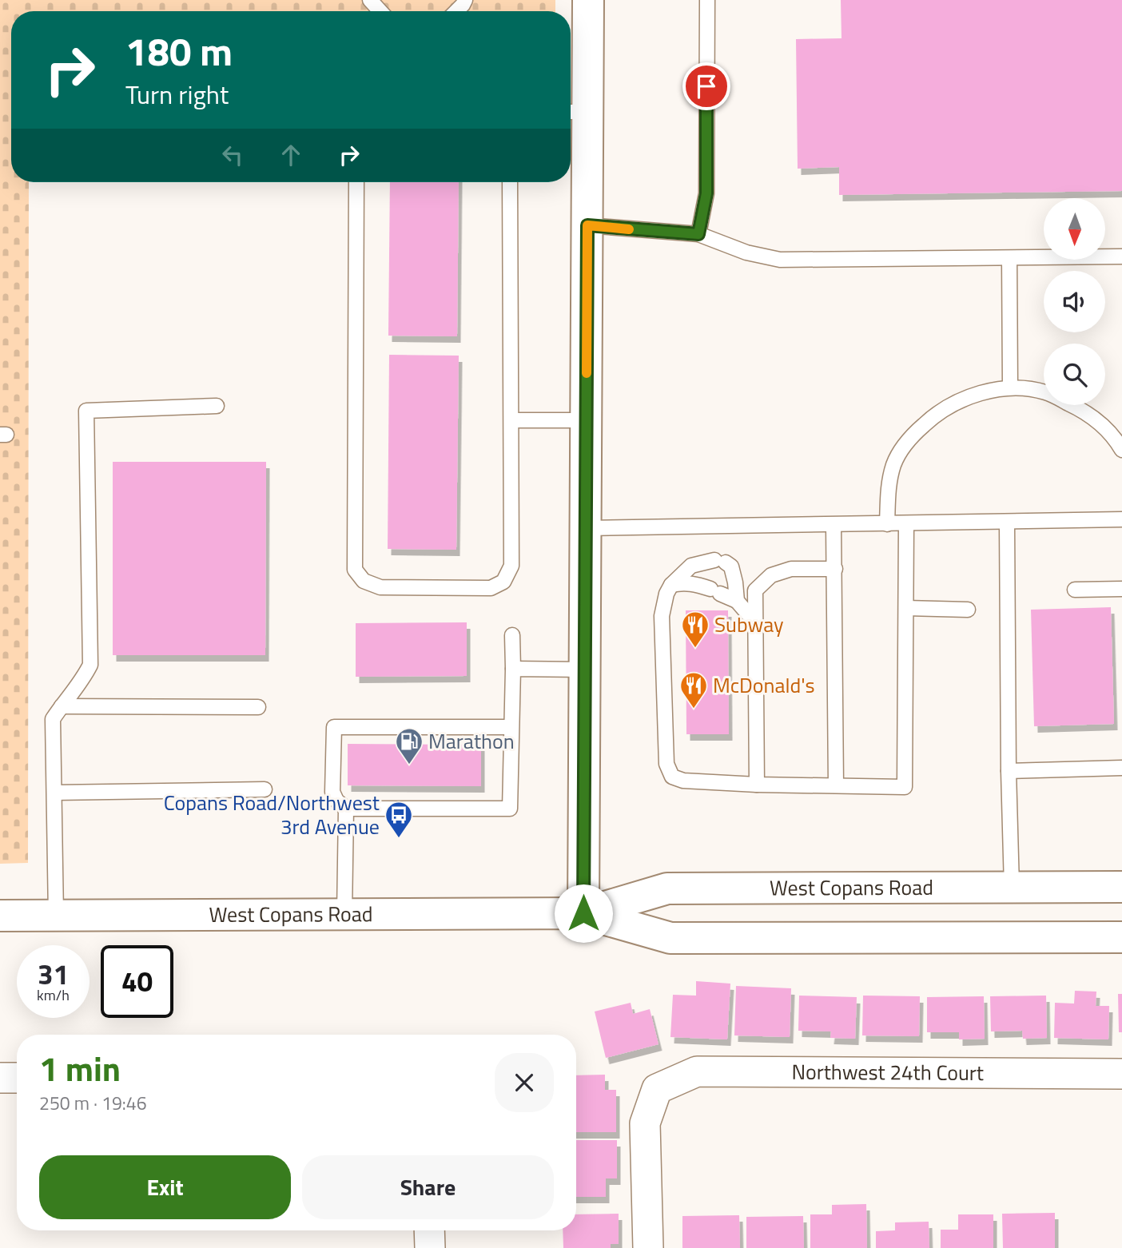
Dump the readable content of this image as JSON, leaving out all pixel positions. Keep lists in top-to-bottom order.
{
  "streets": {
    "main road": ["West Copans Road"],
    "street": ["Northwest 24th Court"]
  },
  "places": {
    "restaurant": ["Subway", "McDonald's"],
    "fuel station": ["Marathon"],
    "bus stop": ["Copans Road/Northwest 3rd Avenue"]
  },
  "north": "bottom",
  "page": {
    "turn": ["180 m", "Turn right"],
    "speed": "31 km/h",
    "limit": "40",
    "heading": ["1 min", "250 m · 19:46"],
    "buttons": ["Exit", "Share"]
  }
}
